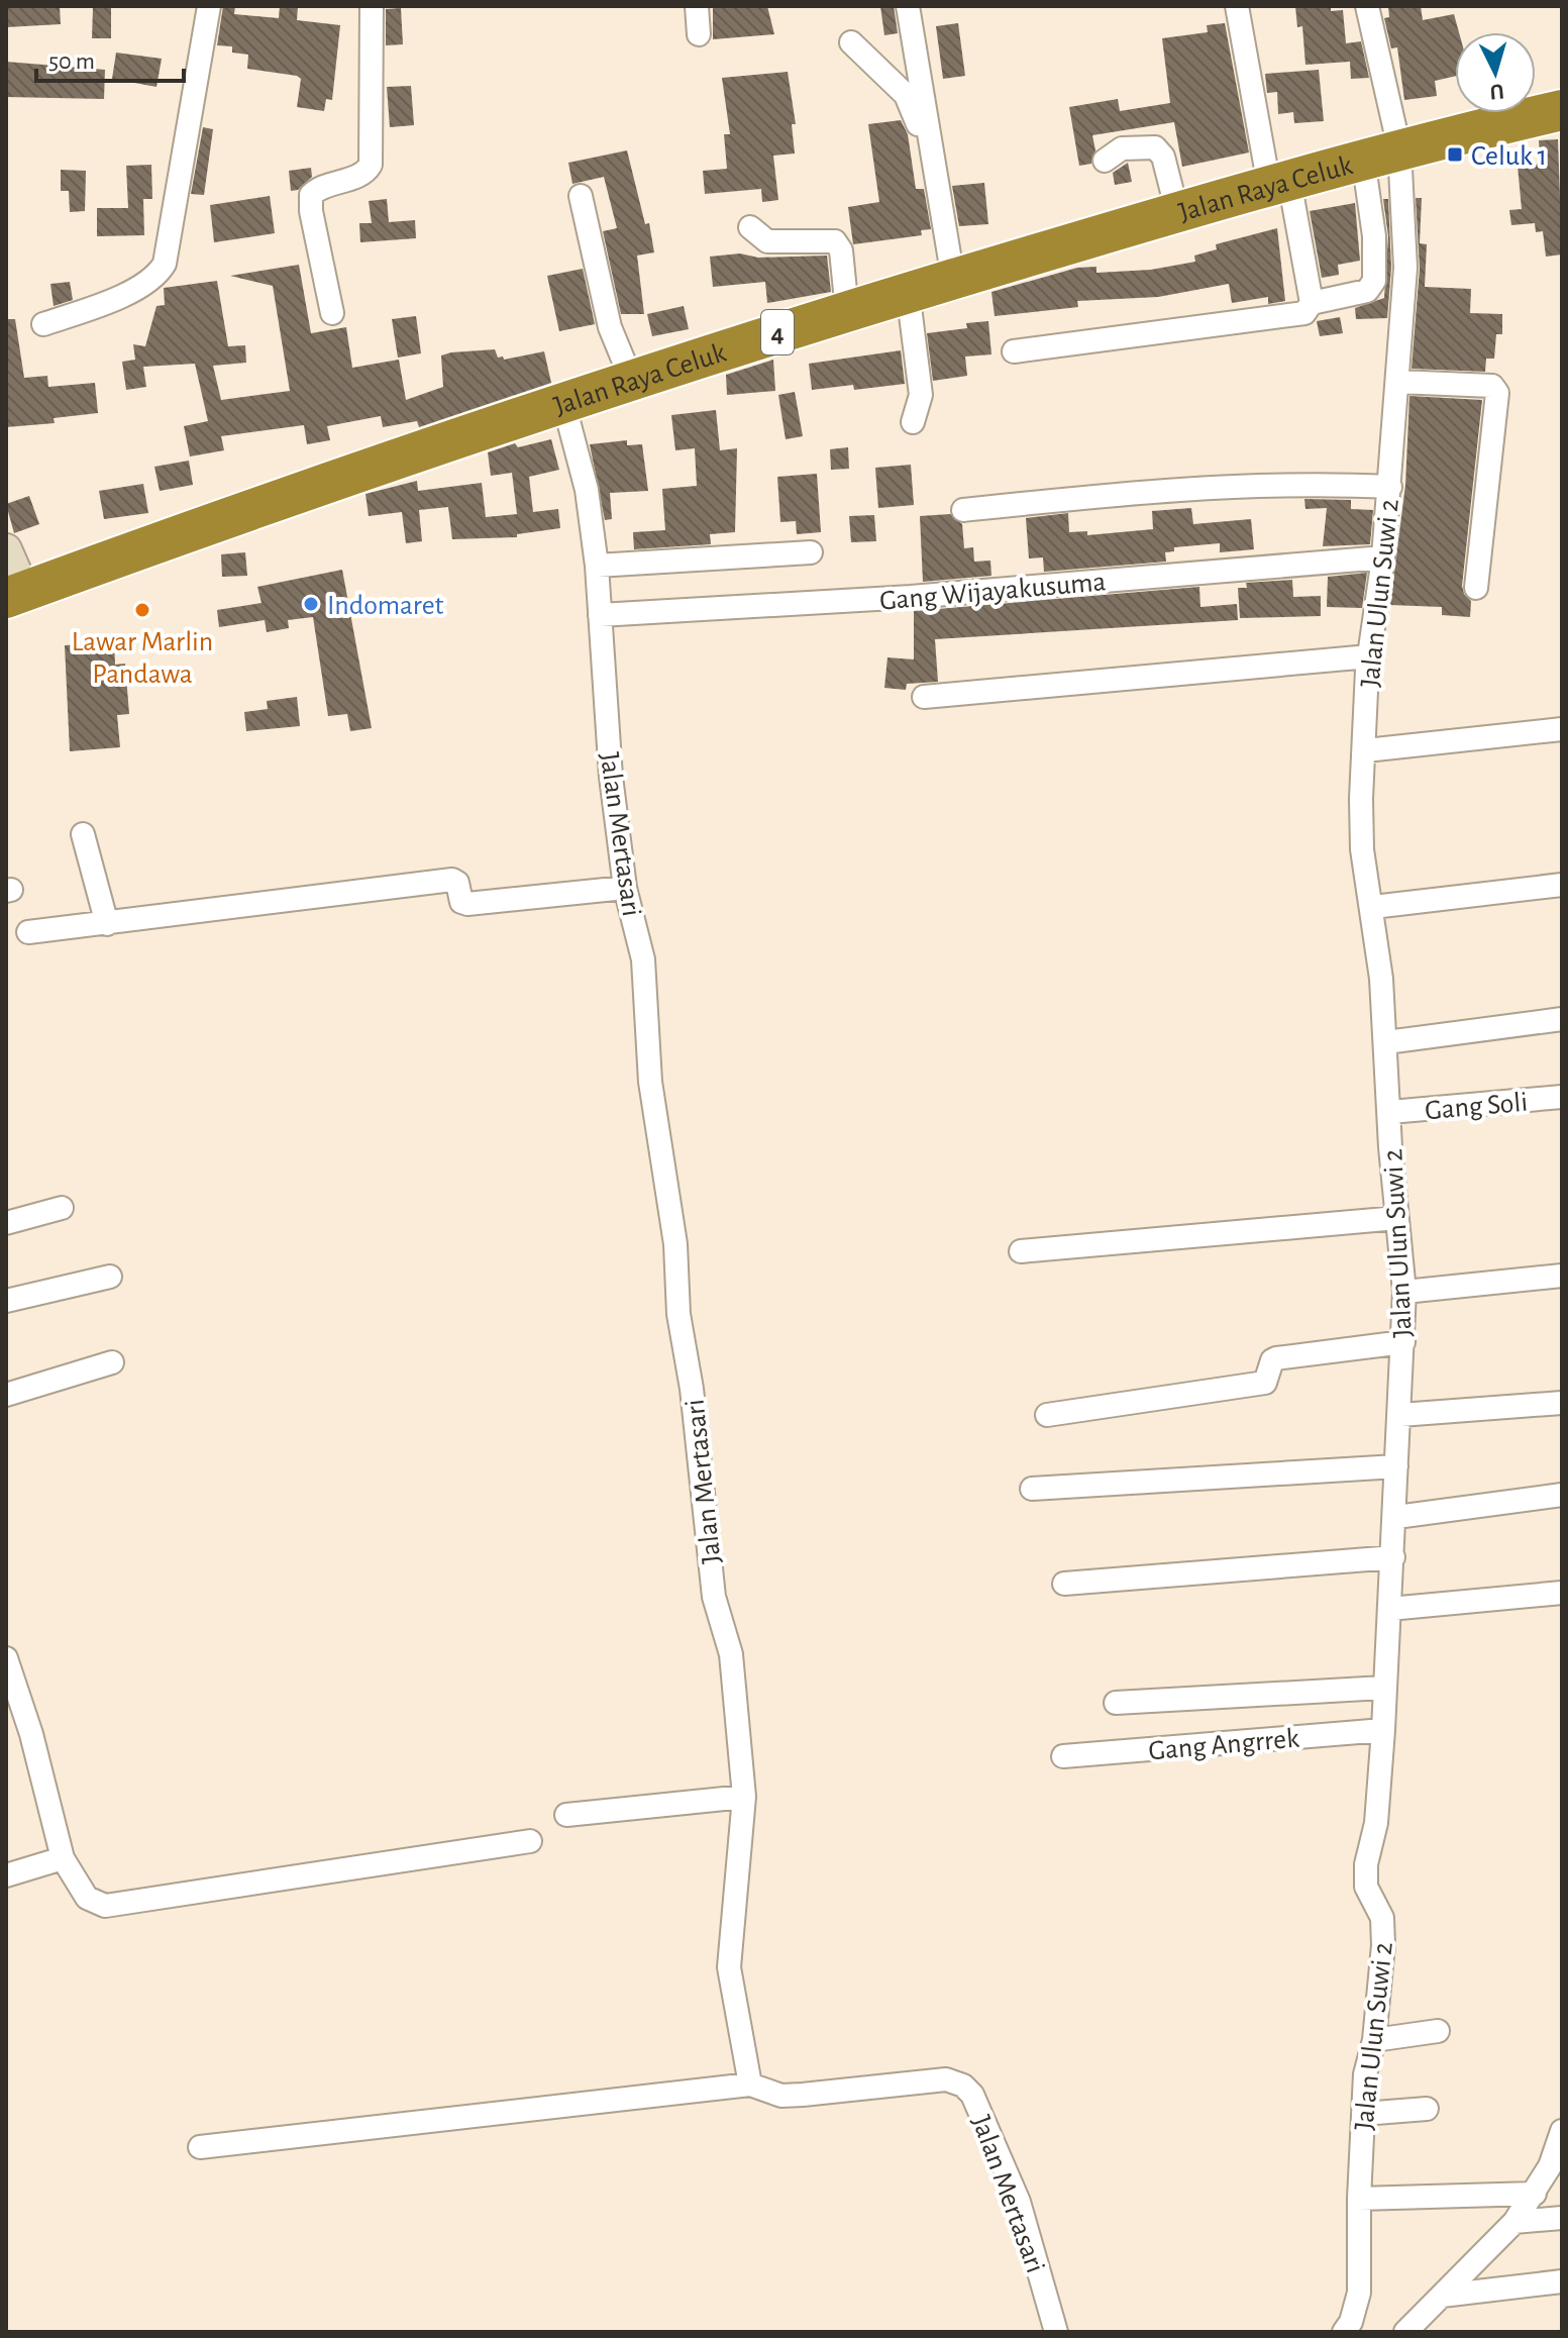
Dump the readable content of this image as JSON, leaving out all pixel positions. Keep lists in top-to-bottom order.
{
  "streets": {
    "highway": ["Jalan Raya Celuk", "4"],
    "street": [
      "Gang Wijayakusuma",
      "Jalan Ulun Suwi 2",
      "Jalan Mertasari",
      "Gang Soli",
      "Gang Angrrek"
    ]
  },
  "crossings": [
    ["Jalan Raya Celuk", "Jalan Ulun Suwi 2"],
    ["Jalan Raya Celuk", "Jalan Mertasari"],
    ["Gang Wijayakusuma", "Jalan Ulun Suwi 2"],
    ["Gang Wijayakusuma", "Jalan Mertasari"],
    ["Jalan Ulun Suwi 2", "Gang Soli"],
    ["Jalan Ulun Suwi 2", "Gang Angrrek"]
  ],
  "places": {
    "transit": ["Celuk 1"],
    "other": ["Indomaret", "Lawar Marlin Pandawa"]
  },
  "scale_bar": "50 m",
  "north": "bottom"
}
